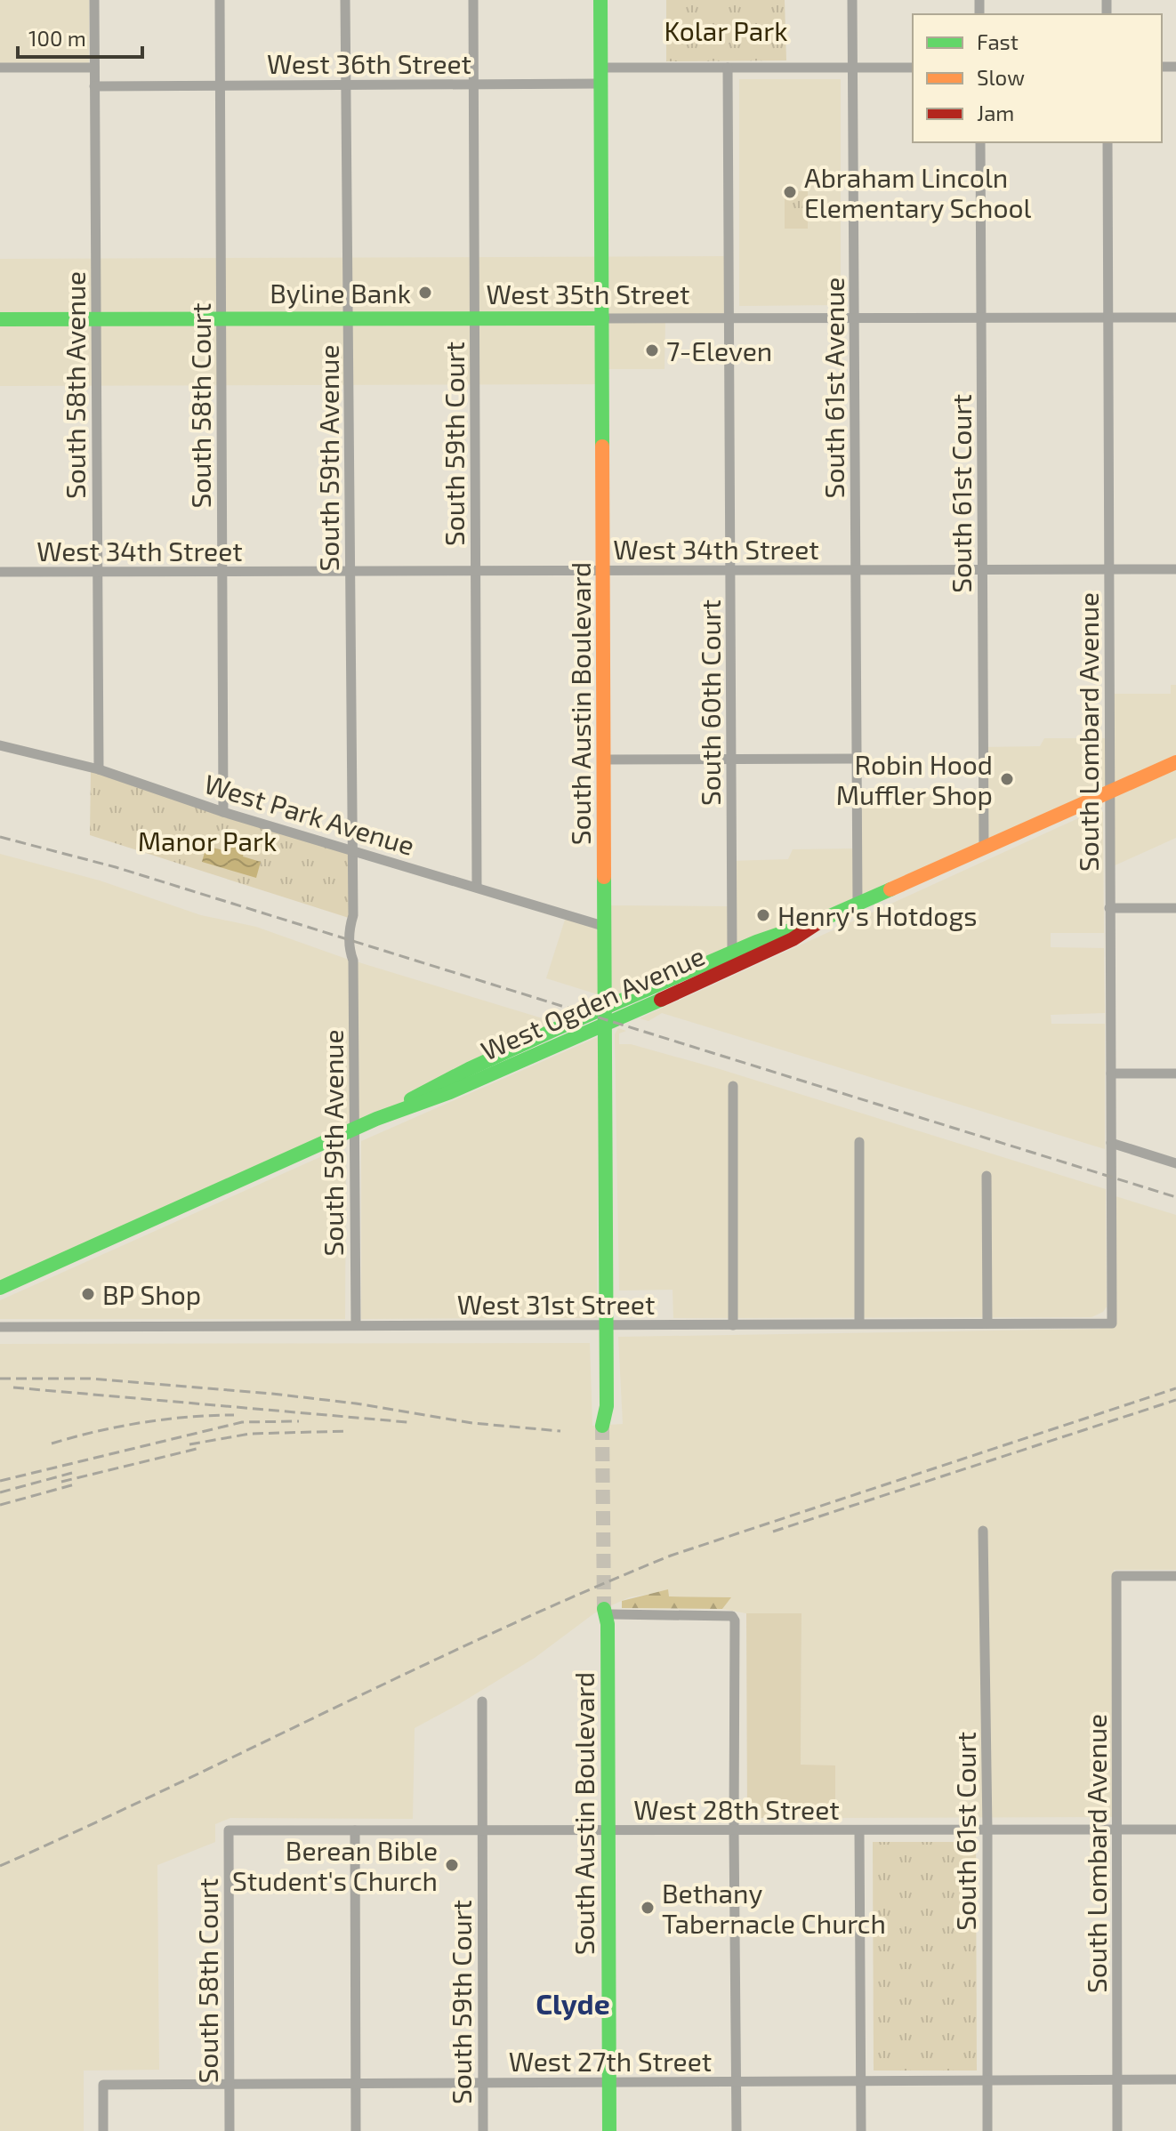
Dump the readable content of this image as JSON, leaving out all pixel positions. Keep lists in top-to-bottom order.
{
  "streets": {
    "street": [
      "West 36th Street",
      "West 35th Street",
      "South 58th Avenue",
      "South 61st Avenue",
      "South 58th Court",
      "South 59th Court",
      "South 59th Avenue",
      "South 61st Court",
      "West 34th Street",
      "South 60th Court",
      "South Austin Boulevard",
      "South Lombard Avenue",
      "West Park Avenue",
      "West Ogden Avenue",
      "West 31st Street",
      "West 28th Street",
      "West 27th Street"
    ]
  },
  "crossings": [
    ["West 36th Street", "South 58th Avenue"],
    ["West 36th Street", "South 58th Court"],
    ["West 36th Street", "South 59th Court"],
    ["West 36th Street", "South 59th Avenue"],
    ["West 36th Street", "South Austin Boulevard"],
    ["West 35th Street", "South 58th Avenue"],
    ["West 35th Street", "South 61st Avenue"],
    ["West 35th Street", "South 58th Court"],
    ["West 35th Street", "South 59th Court"],
    ["West 35th Street", "South 59th Avenue"],
    ["West 35th Street", "South 61st Court"],
    ["West 35th Street", "South 60th Court"],
    ["West 35th Street", "South Austin Boulevard"],
    ["West 35th Street", "South Lombard Avenue"],
    ["South 58th Avenue", "West 34th Street"],
    ["South 58th Avenue", "West Park Avenue"],
    ["South 61st Avenue", "West 34th Street"],
    ["South 61st Avenue", "West Ogden Avenue"],
    ["South 58th Court", "West 34th Street"],
    ["South 58th Court", "West Park Avenue"],
    ["South 58th Court", "West 28th Street"],
    ["South 58th Court", "West 27th Street"],
    ["South 59th Court", "West 34th Street"],
    ["South 59th Court", "West Park Avenue"],
    ["South 59th Court", "West 28th Street"],
    ["South 59th Court", "West 27th Street"],
    ["South 59th Avenue", "West 34th Street"],
    ["South 59th Avenue", "West Park Avenue"],
    ["South 59th Avenue", "West Ogden Avenue"],
    ["South 59th Avenue", "West 31st Street"],
    ["South 61st Court", "West 34th Street"],
    ["South 61st Court", "West Ogden Avenue"],
    ["South 61st Court", "West 28th Street"],
    ["South 61st Court", "West 27th Street"],
    ["West 34th Street", "South 60th Court"],
    ["West 34th Street", "South Austin Boulevard"],
    ["West 34th Street", "South Lombard Avenue"],
    ["South 60th Court", "West Ogden Avenue"],
    ["South Austin Boulevard", "West Park Avenue"],
    ["South Austin Boulevard", "West Ogden Avenue"],
    ["South Austin Boulevard", "West 31st Street"],
    ["South Austin Boulevard", "West 28th Street"],
    ["South Austin Boulevard", "West 27th Street"],
    ["South Lombard Avenue", "West Ogden Avenue"],
    ["South Lombard Avenue", "West 31st Street"],
    ["South Lombard Avenue", "West 28th Street"],
    ["South Lombard Avenue", "West 27th Street"]
  ],
  "districts": ["Clyde"],
  "parks": ["Kolar Park", "Manor Park"],
  "places": [
    "Abraham Lincoln Elementary School",
    "Byline Bank",
    "7-Eleven",
    "Robin Hood Muffler Shop",
    "Henry's Hotdogs",
    "BP Shop",
    "Berean Bible Student's Church",
    "Bethany Tabernacle Church"
  ],
  "legend": ["Fast", "Slow", "Jam"],
  "scale_bar": "100 m"
}
